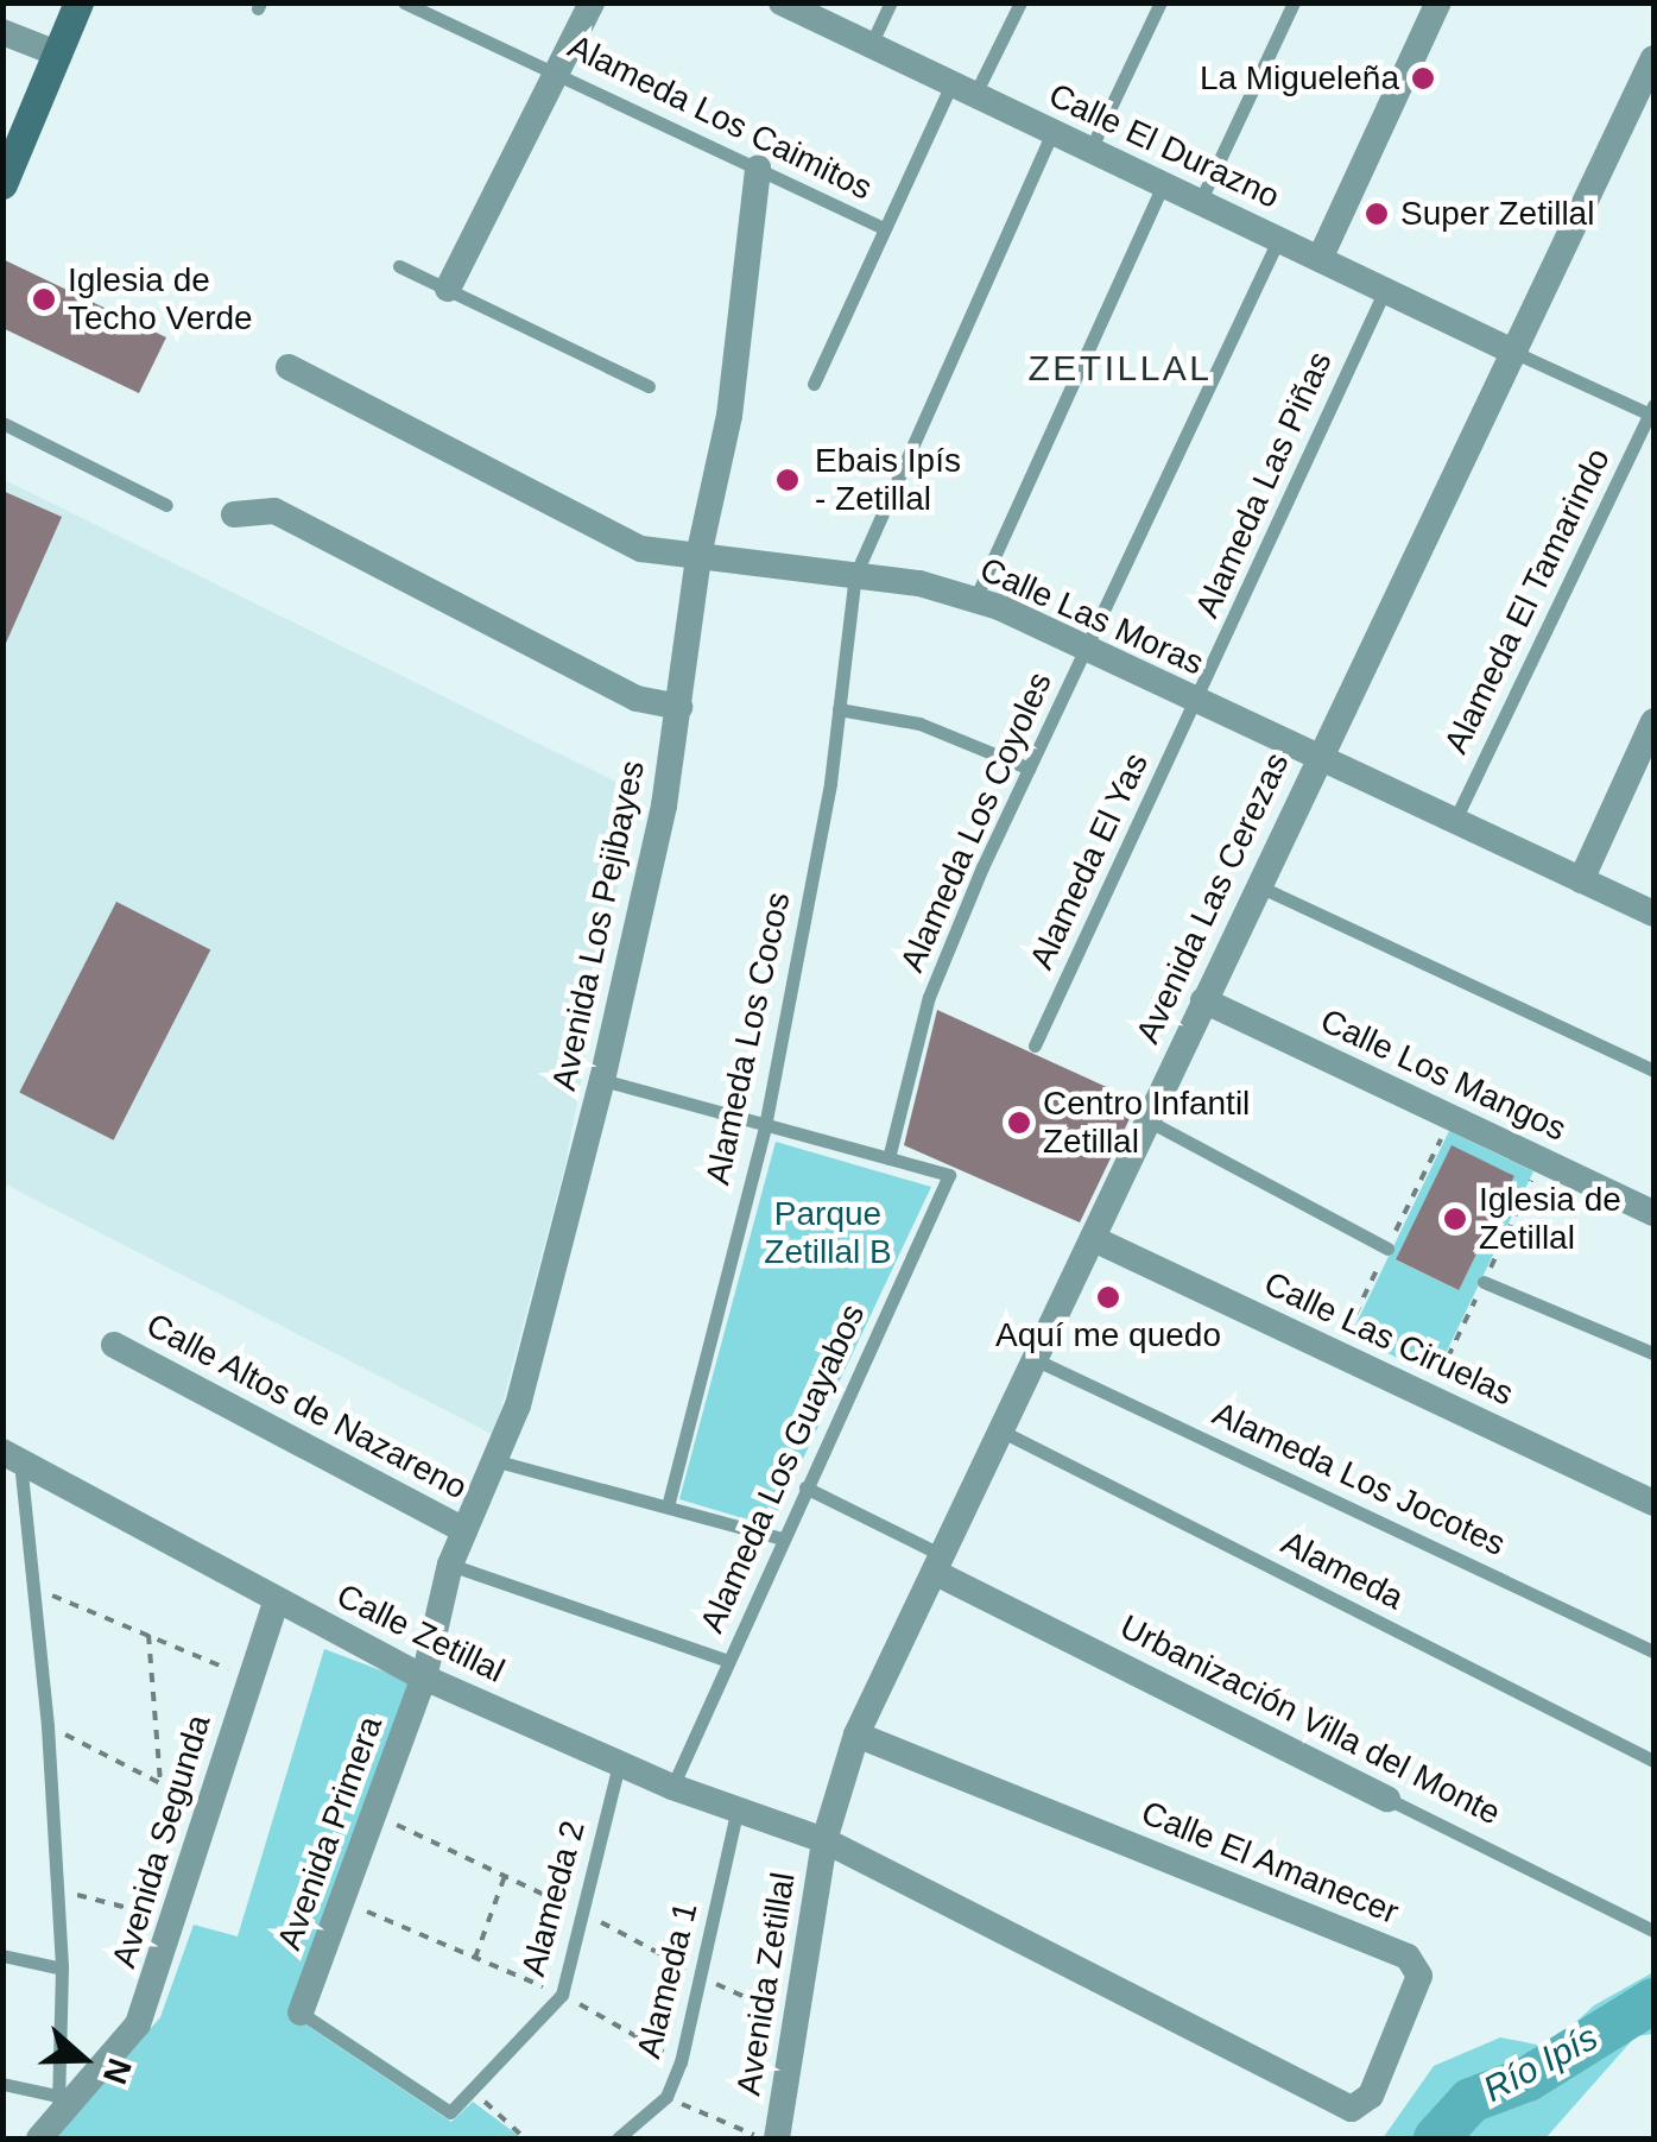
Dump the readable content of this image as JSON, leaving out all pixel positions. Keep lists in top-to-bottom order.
{
  "streets": {
    "street": [
      "Calle El Durazno",
      "Calle Las Moras",
      "Avenida Las Cerezas",
      "Avenida Los Pejibayes",
      "Calle Los Mangos",
      "Calle Las Ciruelas",
      "Calle Altos de Nazareno",
      "Calle Zetillal",
      "Urbanización Villa del Monte",
      "Avenida Primera",
      "Avenida Segunda",
      "Calle El Amanecer",
      "Avenida Zetillal"
    ],
    "lane": [
      "Alameda Los Caimitos",
      "Alameda Las Piñas",
      "Alameda El Tamarindo",
      "Alameda Los Coyoles",
      "Alameda El Yas",
      "Alameda Los Cocos",
      "Alameda Los Guayabos",
      "Alameda Los Jocotes",
      "Alameda",
      "Alameda 2",
      "Alameda 1"
    ]
  },
  "crossings": [
    ["Alameda Los Caimitos", "Avenida Los Pejibayes"],
    ["Calle El Durazno", "Alameda Las Piñas"],
    ["Calle El Durazno", "Alameda Los Coyoles"],
    ["Calle El Durazno", "Avenida Las Cerezas"],
    ["Calle El Durazno", "Alameda Los Cocos"],
    ["Alameda Las Piñas", "Calle Las Moras"],
    ["Alameda Las Piñas", "Alameda El Yas"],
    ["Alameda El Tamarindo", "Calle Las Moras"],
    ["Calle Las Moras", "Alameda Los Coyoles"],
    ["Calle Las Moras", "Alameda El Yas"],
    ["Calle Las Moras", "Avenida Las Cerezas"],
    ["Calle Las Moras", "Avenida Los Pejibayes"],
    ["Calle Las Moras", "Alameda Los Cocos"],
    ["Alameda Los Coyoles", "Alameda Los Guayabos"],
    ["Avenida Las Cerezas", "Calle Los Mangos"],
    ["Avenida Las Cerezas", "Calle Las Ciruelas"],
    ["Avenida Las Cerezas", "Alameda Los Jocotes"],
    ["Avenida Las Cerezas", "Alameda"],
    ["Avenida Las Cerezas", "Calle Zetillal"],
    ["Avenida Las Cerezas", "Urbanización Villa del Monte"],
    ["Avenida Las Cerezas", "Calle El Amanecer"],
    ["Avenida Las Cerezas", "Avenida Zetillal"],
    ["Avenida Los Pejibayes", "Calle Altos de Nazareno"],
    ["Avenida Los Pejibayes", "Calle Zetillal"],
    ["Avenida Los Pejibayes", "Avenida Primera"],
    ["Alameda Los Guayabos", "Calle Zetillal"],
    ["Calle Zetillal", "Avenida Primera"],
    ["Calle Zetillal", "Avenida Segunda"],
    ["Calle Zetillal", "Calle El Amanecer"],
    ["Calle Zetillal", "Alameda 2"],
    ["Calle Zetillal", "Alameda 1"],
    ["Calle Zetillal", "Avenida Zetillal"],
    ["Calle El Amanecer", "Avenida Zetillal"]
  ],
  "districts": ["ZETILLAL"],
  "water": ["Río Ipís"],
  "parks": ["Parque Zetillal B"],
  "places": [
    "La Migueleña",
    "Super Zetillal",
    "Iglesia de Techo Verde",
    "Ebais Ipís - Zetillal",
    "Centro Infantil Zetillal",
    "Iglesia de Zetillal",
    "Aquí me quedo"
  ],
  "north": "right"
}
